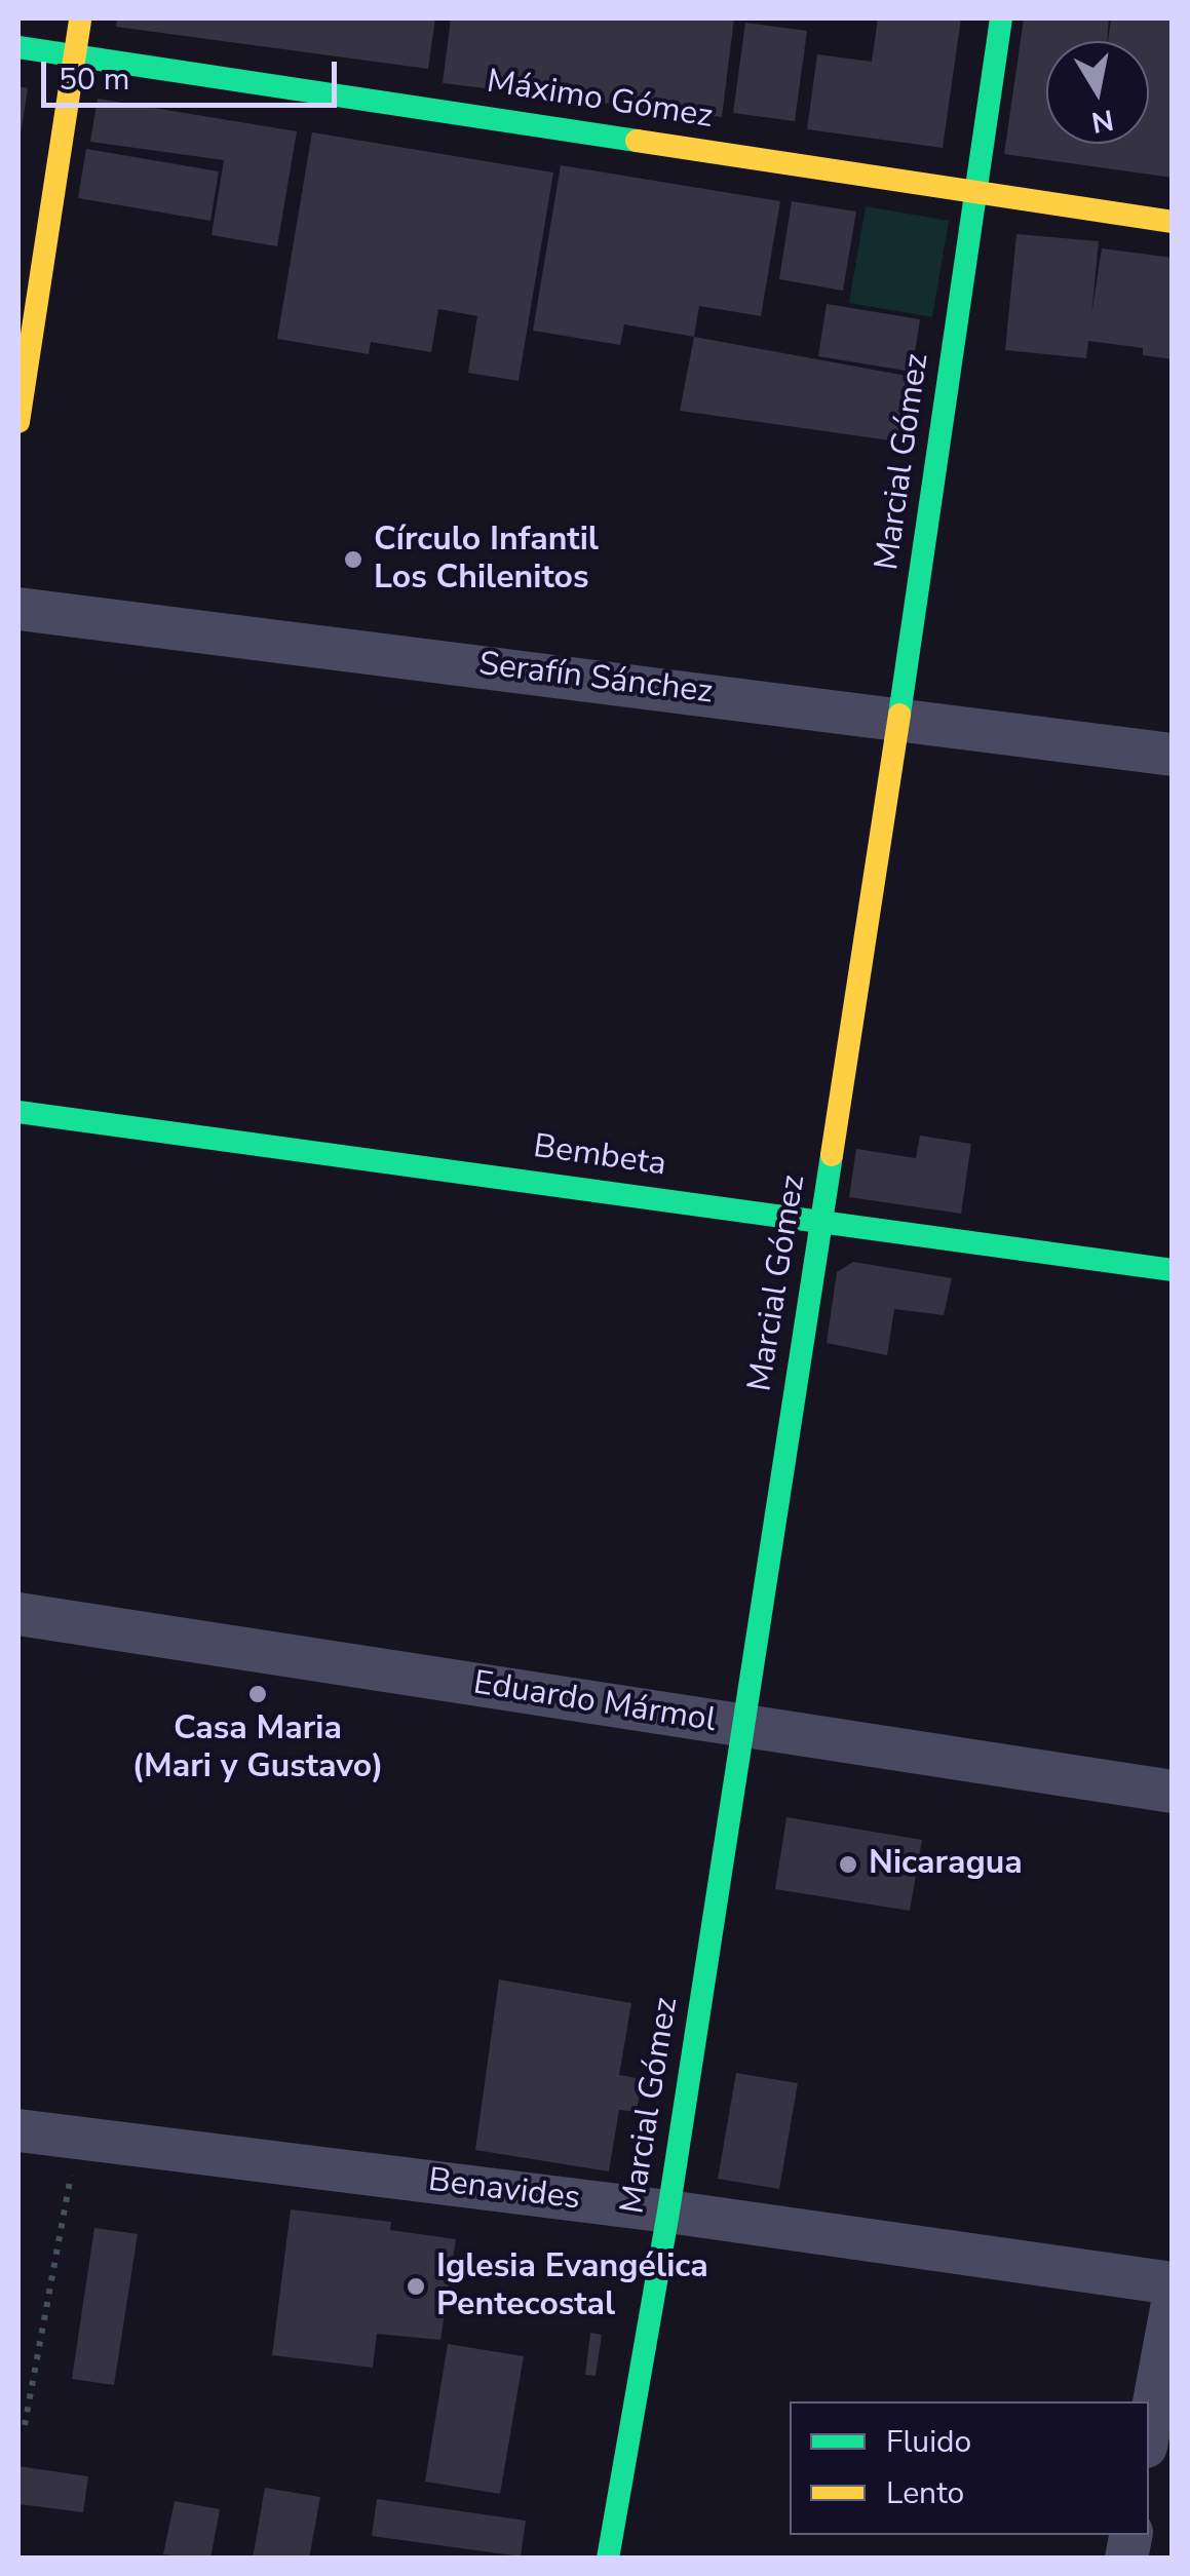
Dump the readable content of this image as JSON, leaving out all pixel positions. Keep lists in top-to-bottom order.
{
  "streets": {
    "main road": ["Máximo Gómez", "Marcial Gómez", "Bembeta"],
    "street": ["Serafín Sánchez", "Eduardo Mármol", "Benavides"]
  },
  "crossings": [
    ["Máximo Gómez", "Marcial Gómez"],
    ["Marcial Gómez", "Serafín Sánchez"],
    ["Marcial Gómez", "Bembeta"],
    ["Marcial Gómez", "Eduardo Mármol"],
    ["Marcial Gómez", "Benavides"]
  ],
  "places": [
    "Círculo Infantil Los Chilenitos",
    "Casa Maria (Mari y Gustavo)",
    "Nicaragua",
    "Iglesia Evangélica Pentecostal"
  ],
  "legend": ["Fluido", "Lento"],
  "scale_bar": "50 m",
  "north": "bottom"
}
